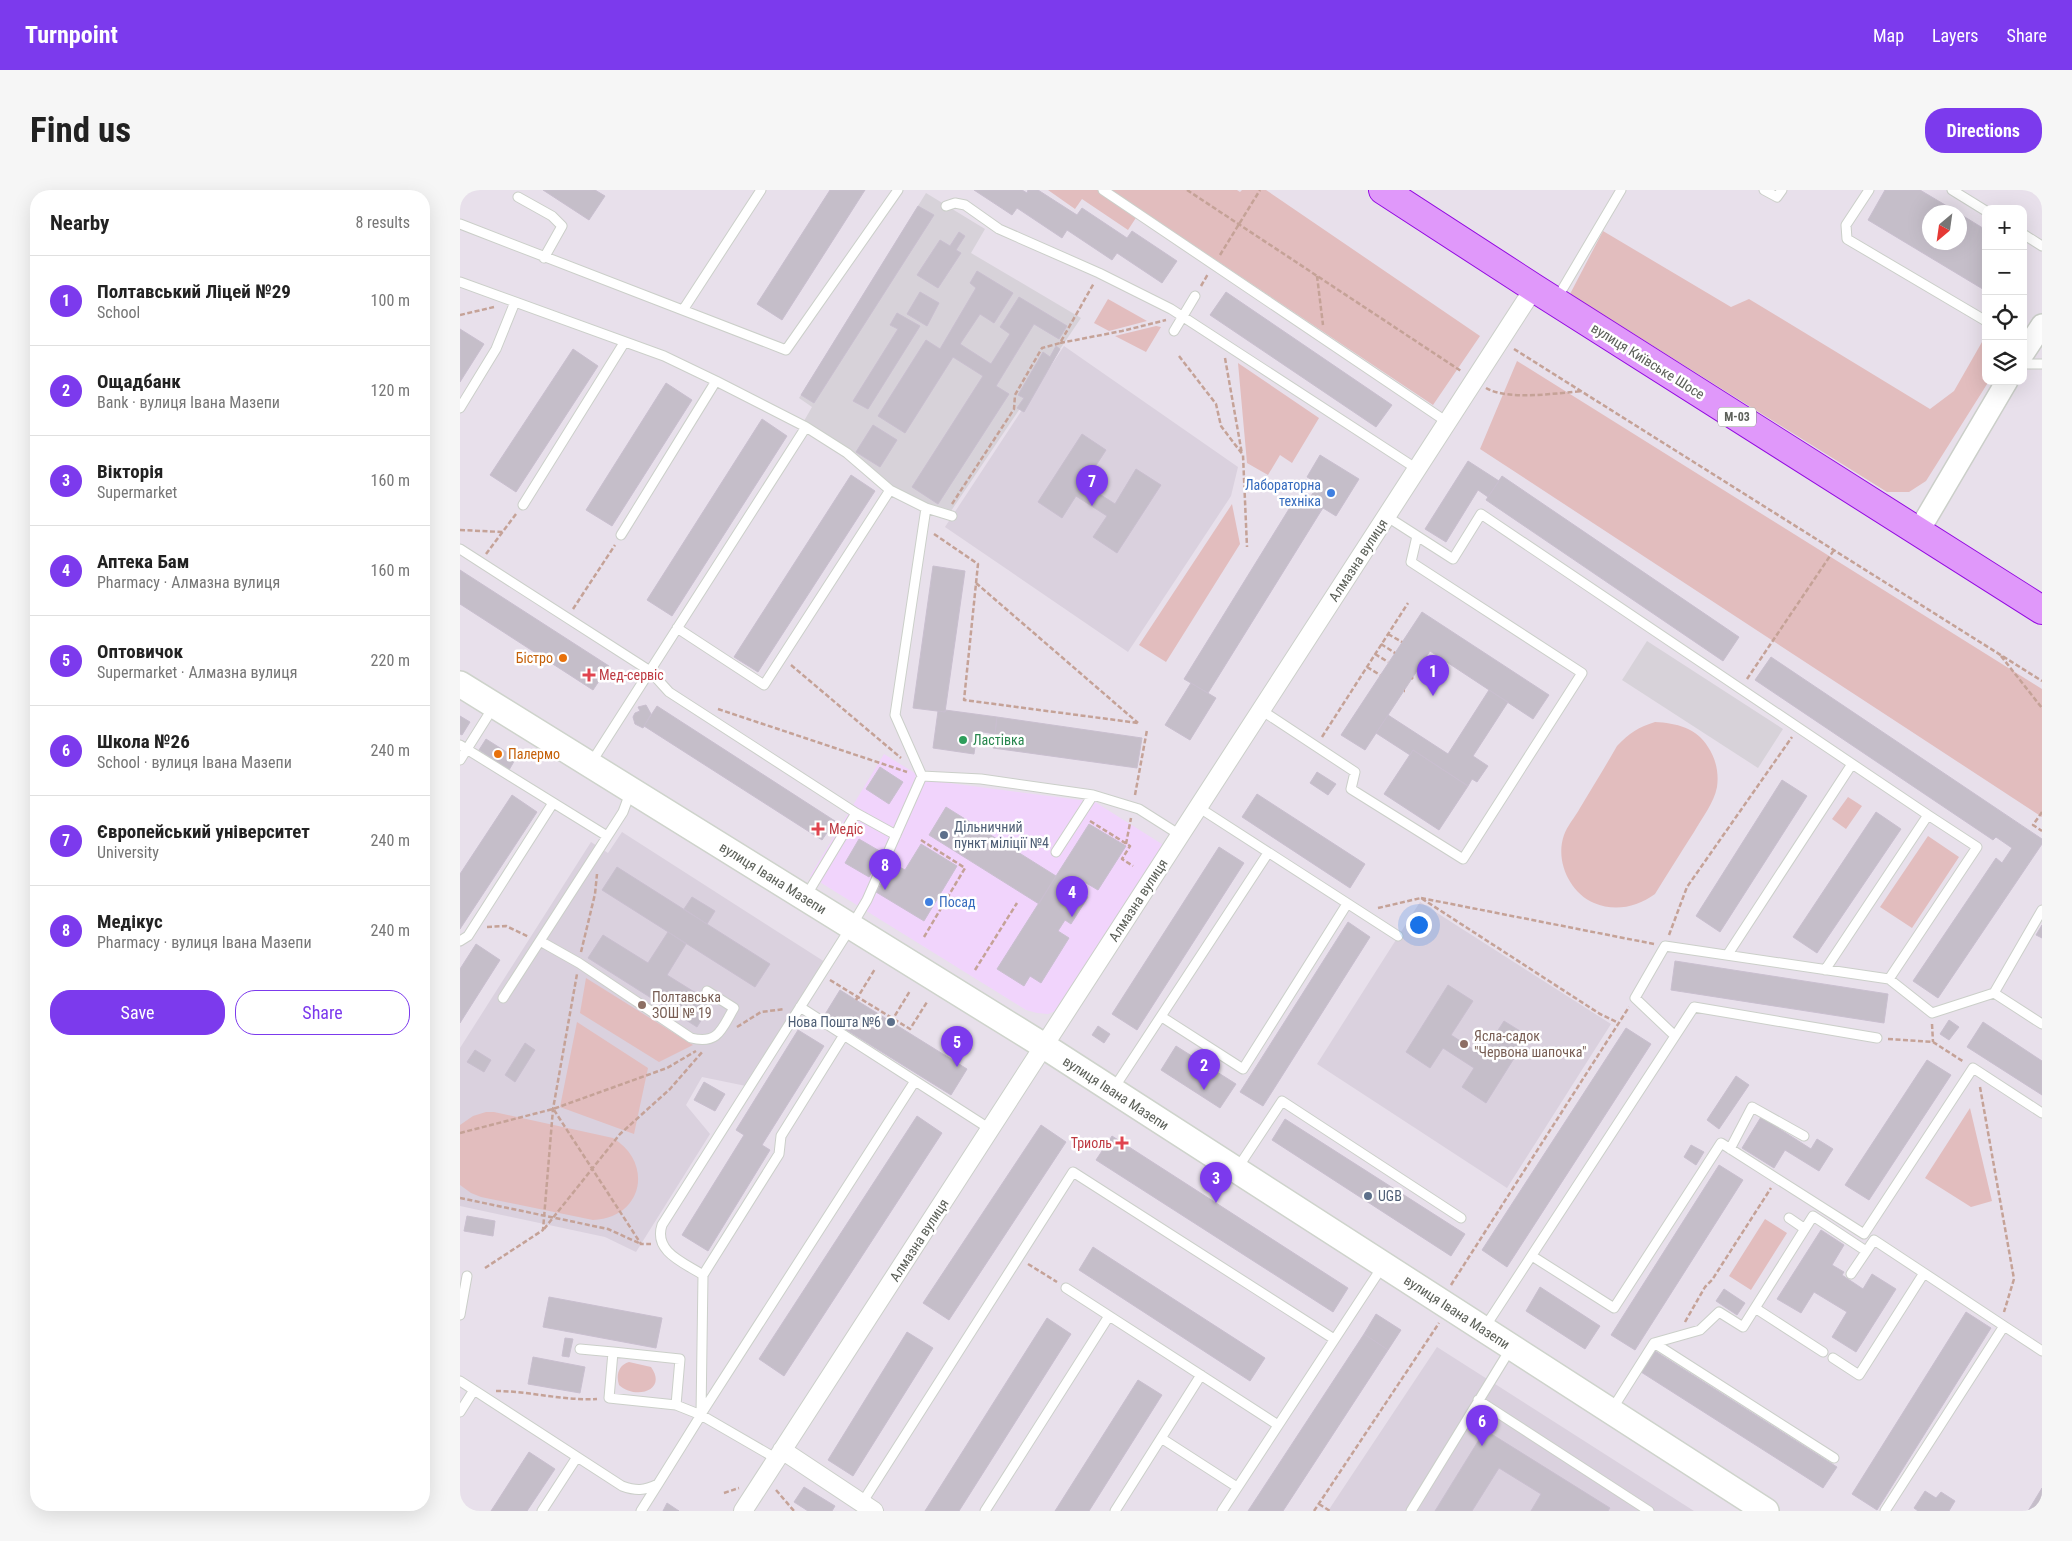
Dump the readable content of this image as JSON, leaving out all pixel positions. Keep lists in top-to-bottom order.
{
  "streets": {
    "highway": ["вулиця Київське Шосе", "М-03"],
    "main road": ["вулиця Івана Мазепи"],
    "street": ["Алмазна вулиця"]
  },
  "crossings": [
    ["вулиця Київське Шосе", "Алмазна вулиця"],
    ["Алмазна вулиця", "вулиця Івана Мазепи"]
  ],
  "places": {
    "other": [
      "Лабораторна техніка",
      "Бістро",
      "Ластівка",
      "Палермо",
      "Дільничний пункт міліції №4",
      "Посад",
      "Полтавська ЗОШ № 19",
      "Нова Пошта №6",
      "Ясла-садок \"Червона шапочка\"",
      "UGB"
    ],
    "health": ["Мед-сервіс", "Медіс", "Триоль"]
  },
  "north": "bottom left",
  "page": {
    "header": "Turnpoint",
    "nav": ["Map", "Layers", "Share"],
    "buttons": [
      "Directions",
      ["Save", "Share"]
    ],
    "title": "Find us",
    "heading": ["Nearby", "8 results"],
    "map_buttons": ["+", "−"],
    "list": [
      {
        "mark": "1",
        "name": "Полтавський Ліцей №29",
        "note": "School",
        "value": "100 m"
      },
      {
        "mark": "2",
        "name": "Ощадбанк",
        "note": "Bank · вулиця Івана Мазепи",
        "value": "120 m"
      },
      {
        "mark": "3",
        "name": "Вікторія",
        "note": "Supermarket",
        "value": "160 m"
      },
      {
        "mark": "4",
        "name": "Аптека Бам",
        "note": "Pharmacy · Алмазна вулиця",
        "value": "160 m"
      },
      {
        "mark": "5",
        "name": "Оптовичок",
        "note": "Supermarket · Алмазна вулиця",
        "value": "220 m"
      },
      {
        "mark": "6",
        "name": "Школа №26",
        "note": "School · вулиця Івана Мазепи",
        "value": "240 m"
      },
      {
        "mark": "7",
        "name": "Європейський університет",
        "note": "University",
        "value": "240 m"
      },
      {
        "mark": "8",
        "name": "Медікус",
        "note": "Pharmacy · вулиця Івана Мазепи",
        "value": "240 m"
      }
    ],
    "pins": [
      "7",
      "1",
      "8",
      "4",
      "5",
      "2",
      "3",
      "6"
    ]
  }
}
